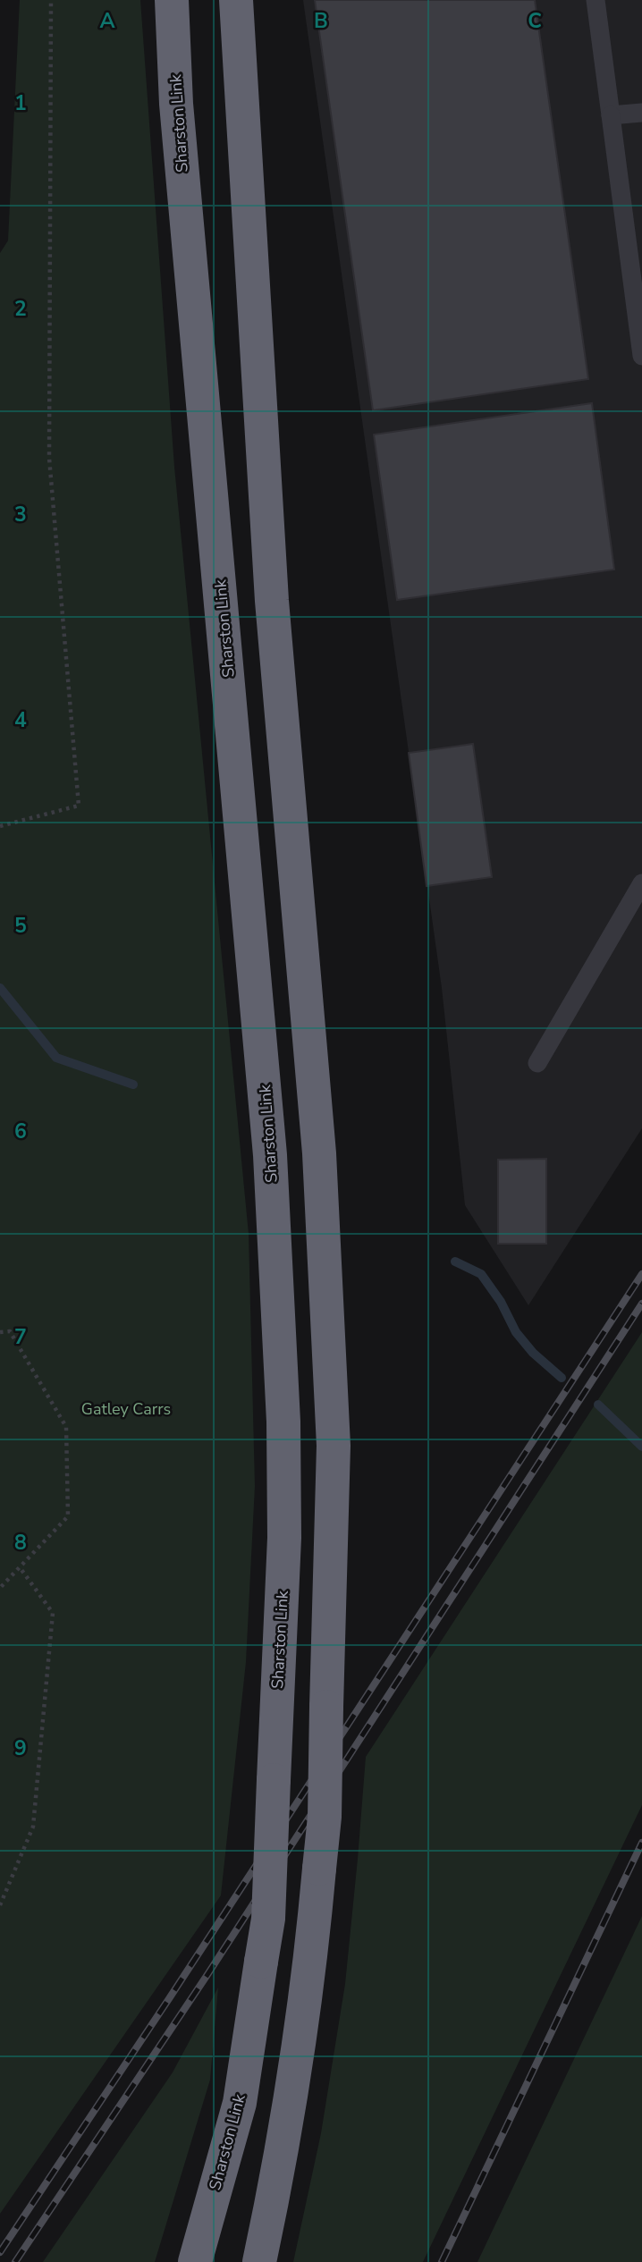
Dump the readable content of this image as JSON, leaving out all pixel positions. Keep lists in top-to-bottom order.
{
  "streets": {
    "highway": ["Sharston Link"]
  },
  "parks": ["Gatley Carrs"],
  "grid": {
    "columns": ["A", "B", "C"],
    "rows": [
      "1",
      "2",
      "3",
      "4",
      "5",
      "6",
      "7",
      "8",
      "9"
    ]
  }
}
